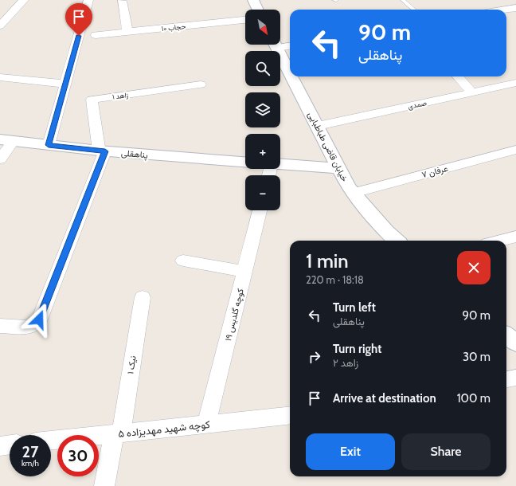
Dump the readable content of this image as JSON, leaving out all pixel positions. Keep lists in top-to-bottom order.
{
  "streets": {
    "street": [
      "حجاب ۱۰",
      "زاهد ۱",
      "صمدی",
      "خیابان قاضی طباطبایی",
      "پناهقلی",
      "عرفان ۷",
      "کوچه گلدیس ۱۹",
      "نیک ۱",
      "کوچه شهید مهدیزاده ۵"
    ]
  },
  "crossings": [
    ["زاهد ۱", "پناهقلی"],
    ["صمدی", "خیابان قاضی طباطبایی"],
    ["خیابان قاضی طباطبایی", "عرفان ۷"],
    ["کوچه گلدیس ۱۹", "کوچه شهید مهدیزاده ۵"],
    ["نیک ۱", "کوچه شهید مهدیزاده ۵"]
  ],
  "north": "bottom right",
  "page": {
    "map_buttons": ["+", "−"],
    "turn": ["90 m", "پناهقلی"],
    "heading": ["1 min", "220 m · 18:18"],
    "list": [
      {
        "name": "Turn left",
        "note": "پناهقلی",
        "value": "90 m"
      },
      {
        "name": "Turn right",
        "note": "زاهد ۲",
        "value": "30 m"
      },
      {
        "name": "Arrive at destination",
        "value": "100 m"
      }
    ],
    "buttons": ["Exit", "Share"],
    "speed": "27 km/h",
    "limit": "30"
  }
}
